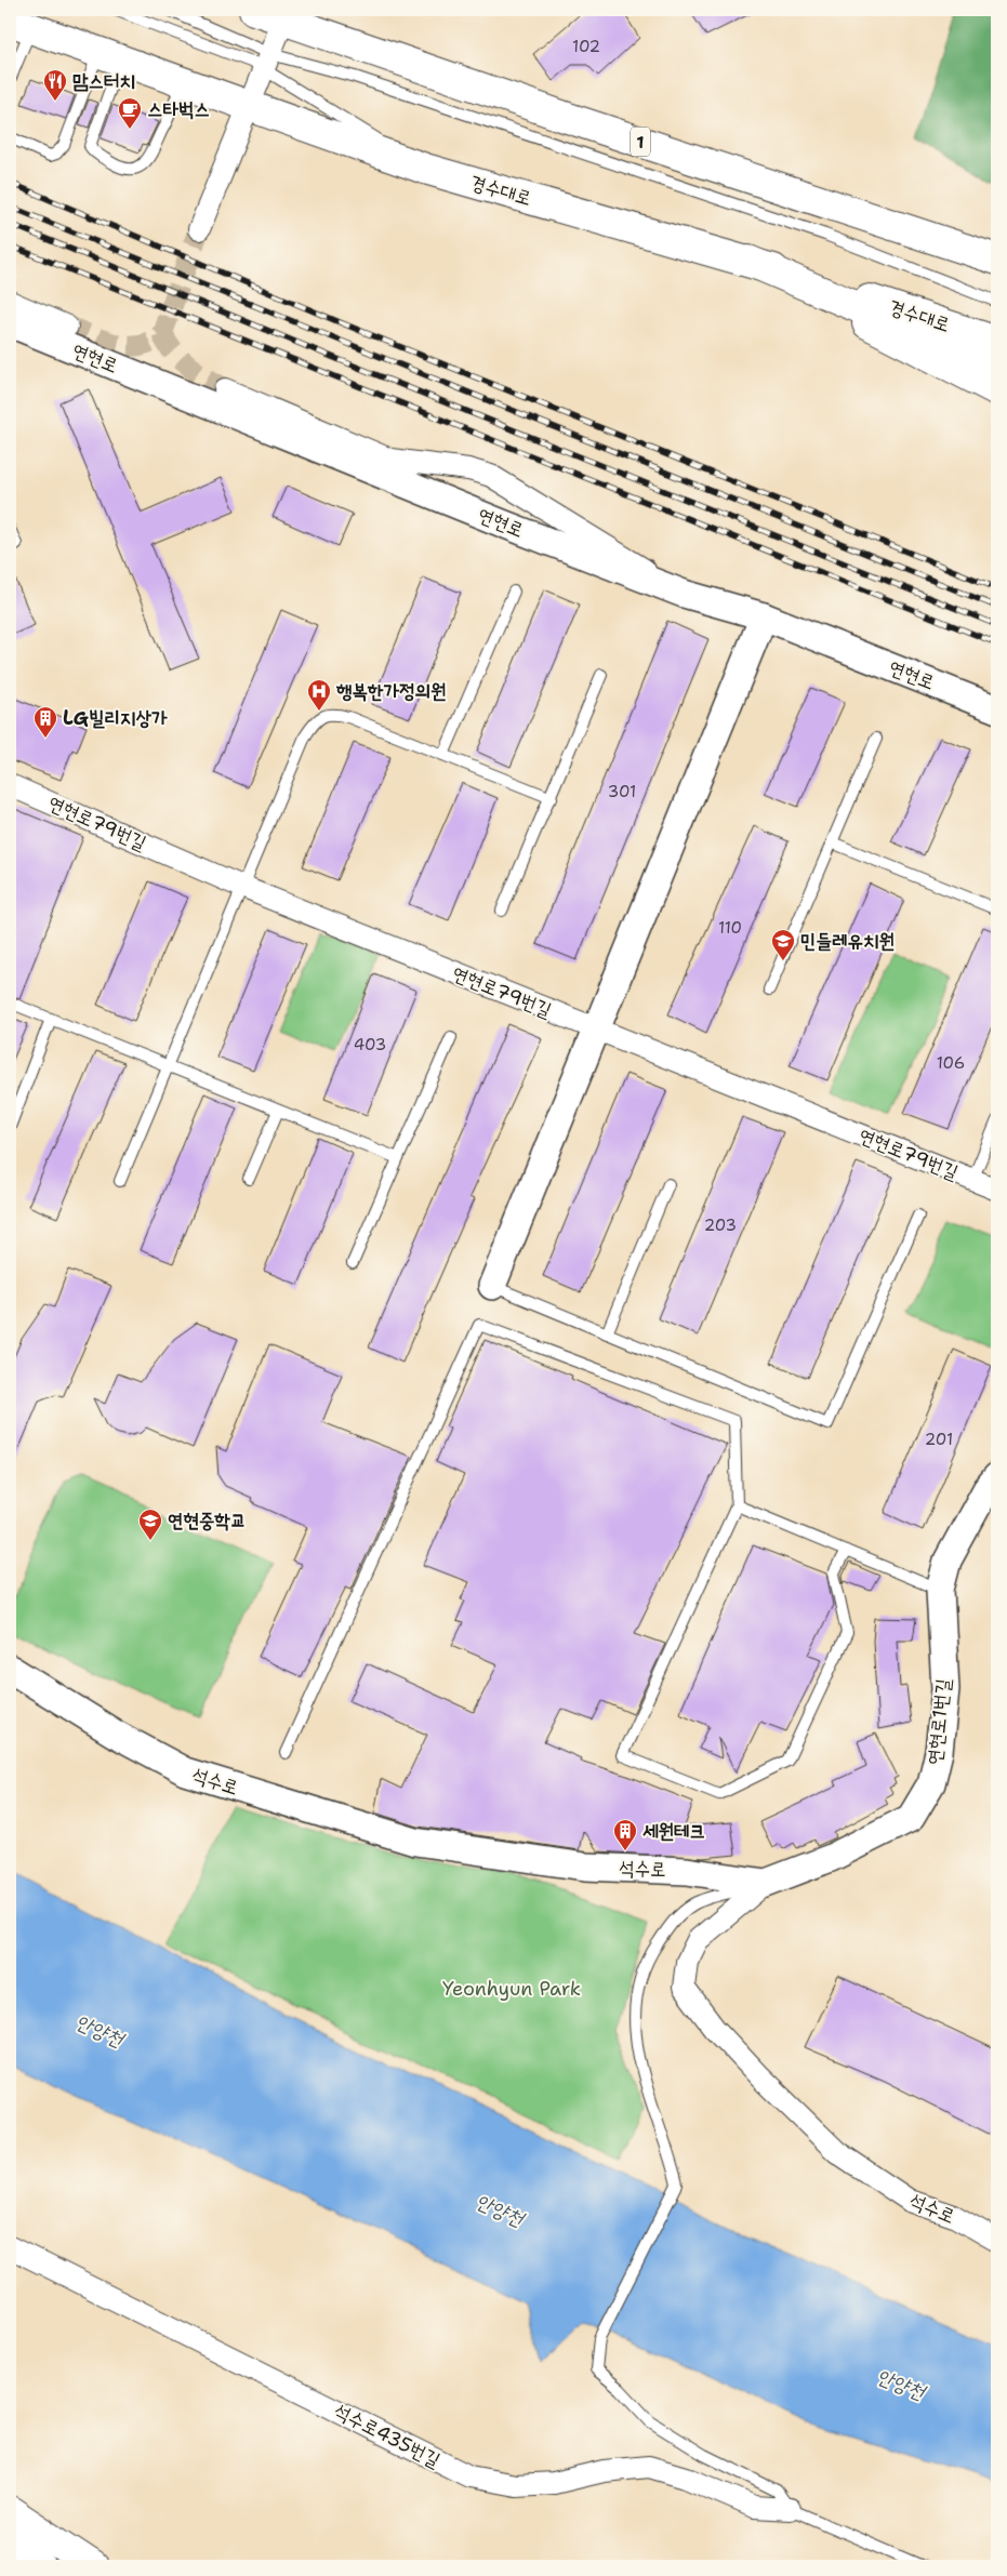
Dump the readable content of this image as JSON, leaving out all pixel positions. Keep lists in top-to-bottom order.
{
  "streets": {
    "main road": ["1", "경수대로"],
    "street": [
      "연현로",
      "연현로79번길",
      "연현로1번길",
      "석수로",
      "석수로435번길"
    ]
  },
  "crossings": [
    ["연현로1번길", "석수로"],
    ["연현로1번길", "석수로435번길"],
    ["석수로", "석수로435번길"]
  ],
  "water": ["안양천"],
  "parks": ["Yeonhyun Park"],
  "places": {
    "restaurant": ["맘스터치"],
    "cafe": ["스타벅스"],
    "hospital": ["행복한가정의원"],
    "building": ["LG빌리지상가", "세원테크"],
    "school or university": ["민들레유치원", "연현중학교"]
  },
  "house_numbers": [
    "102",
    "301",
    "110",
    "403",
    "106",
    "203",
    "201"
  ]
}
